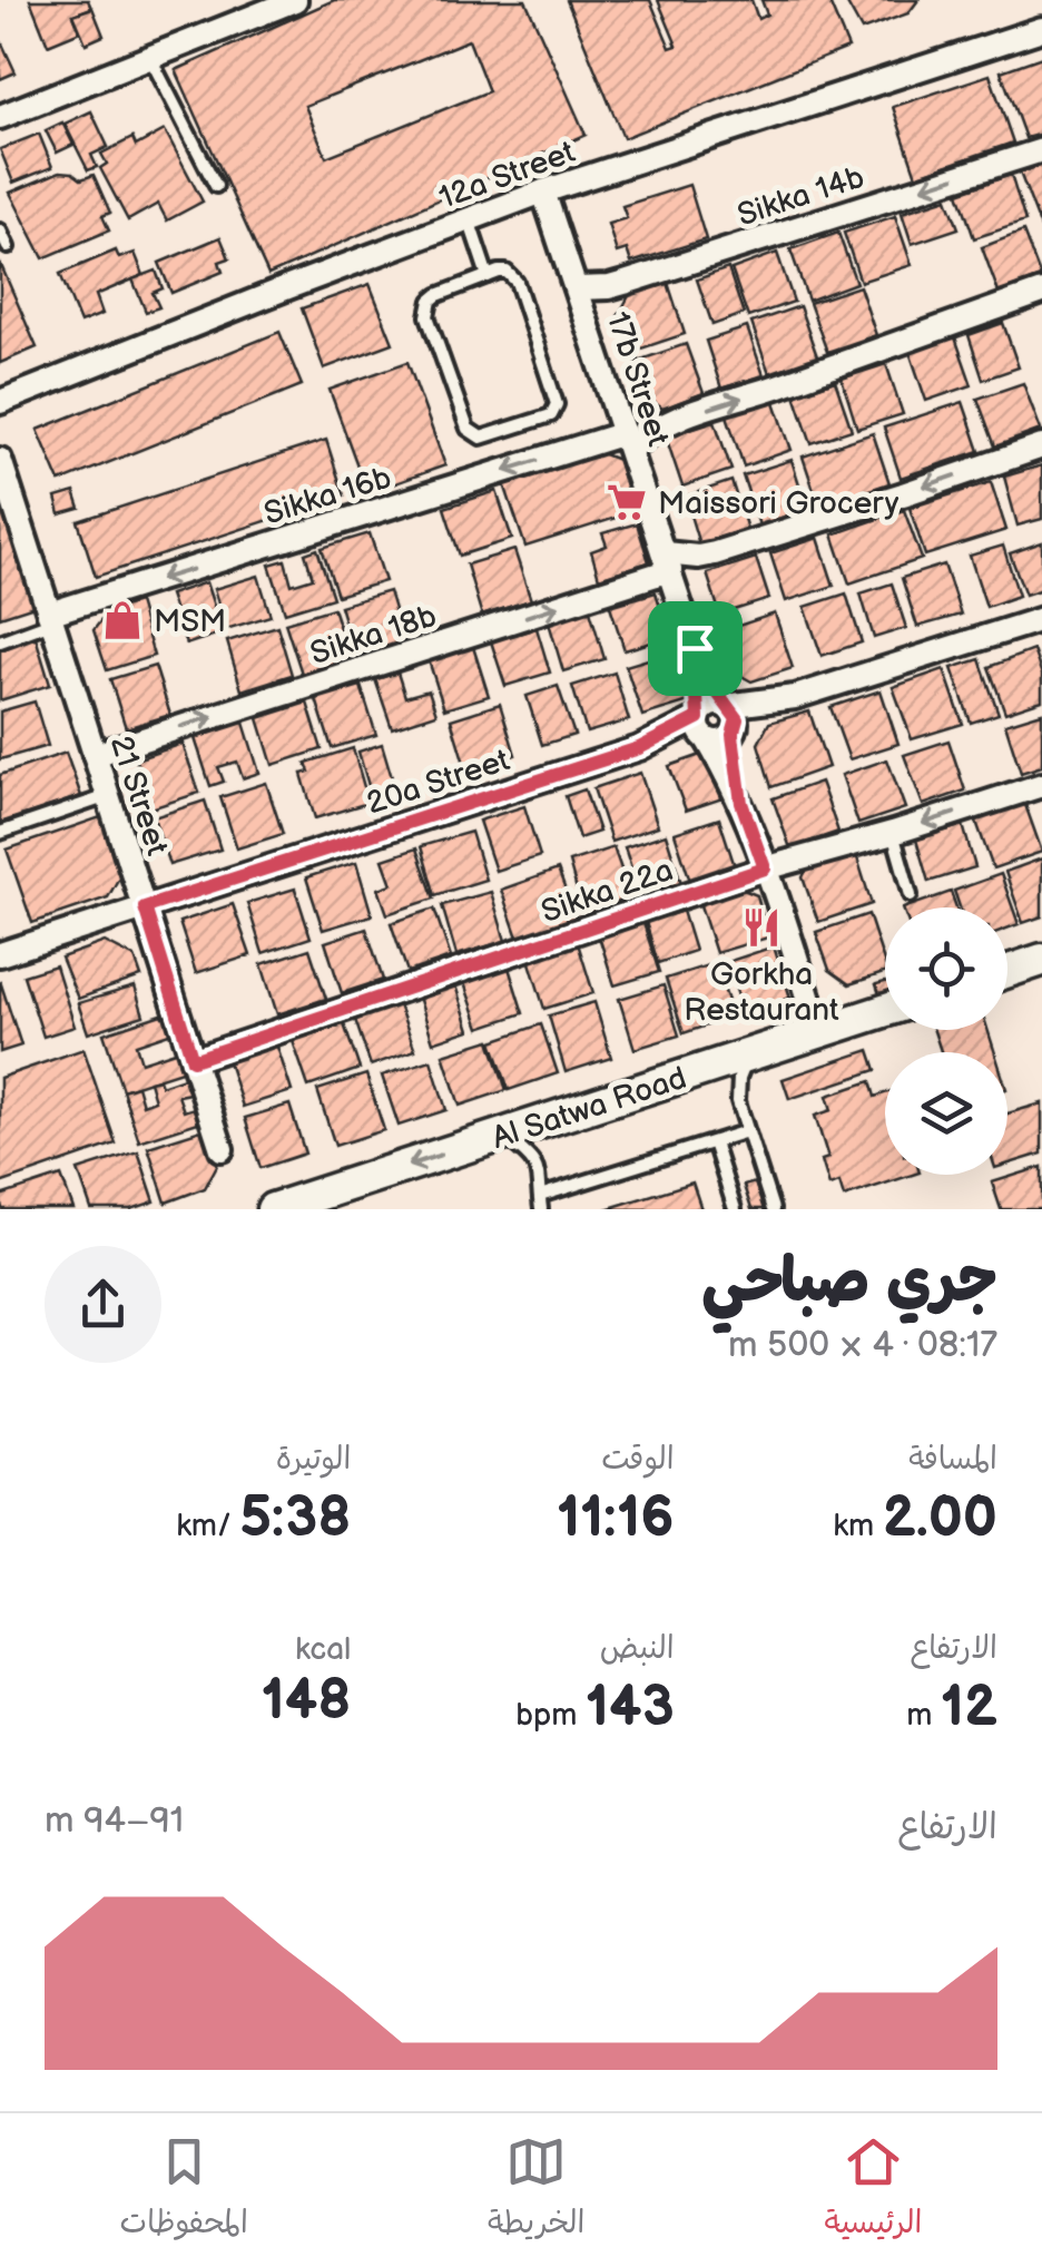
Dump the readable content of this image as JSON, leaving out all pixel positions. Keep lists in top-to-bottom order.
{
  "streets": {
    "main road": ["Al Satwa Road"],
    "street": [
      "12a Street",
      "Sikka 14b",
      "17b Street",
      "Sikka 16b",
      "Sikka 18b",
      "20a Street",
      "21 Street",
      "Sikka 22a"
    ]
  },
  "crossings": [
    ["12a Street", "17b Street"],
    ["Sikka 14b", "17b Street"],
    ["17b Street", "Sikka 16b"],
    ["17b Street", "Sikka 18b"],
    ["17b Street", "20a Street"],
    ["17b Street", "Sikka 22a"],
    ["17b Street", "Al Satwa Road"],
    ["Sikka 16b", "21 Street"],
    ["Sikka 18b", "21 Street"],
    ["20a Street", "21 Street"],
    ["21 Street", "Sikka 22a"]
  ],
  "one_way": ["Sikka 14b"],
  "places": {
    "supermarket": ["Maissori Grocery"],
    "shop": ["MSM"],
    "restaurant": ["Gorkha Restaurant"]
  },
  "page": {
    "heading": ["جري صباحي", "08:17 · 4 × 500 m"],
    "stats": [
      ["المسافة", "2.00 km"],
      ["الوقت", "11:16"],
      ["الوتيرة", "5:38 /km"],
      ["الارتفاع", "12 m"],
      ["النبض", "143 bpm"],
      ["kcal", "148"]
    ],
    "chart": ["الارتفاع", "91–94 m"],
    "tabs": ["الرئيسية", "الخريطة", "المحفوظات"]
  }
}
